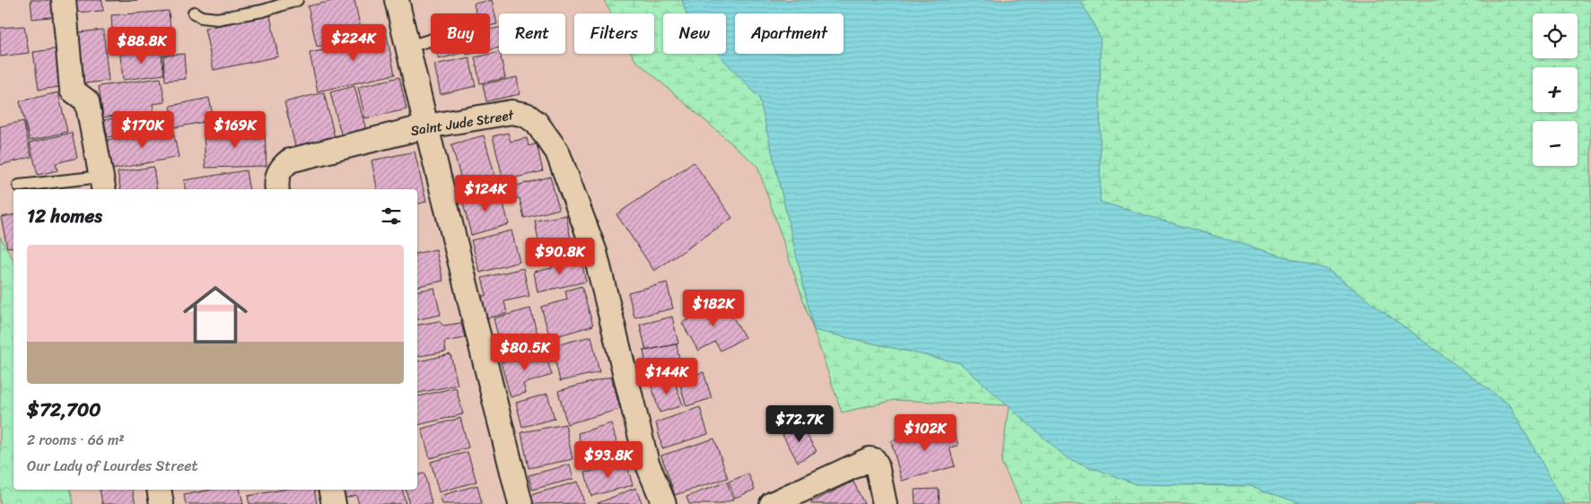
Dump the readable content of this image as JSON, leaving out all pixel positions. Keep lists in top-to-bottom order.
{
  "streets": {
    "street": ["Saint Jude Street"]
  },
  "page": {
    "map_buttons": ["+", "−"],
    "chip": [
      "Buy",
      "Rent",
      "Filters",
      "New",
      "Apartment"
    ],
    "price": [
      "$224K",
      "$88.8K",
      "$170K",
      "$169K",
      "$124K",
      "$90.8K",
      "$182K",
      "$80.5K",
      "$144K",
      "$72.7K",
      "$102K",
      "$93.8K"
    ],
    "heading": "12 homes",
    "list": [
      {
        "name": "$72,700",
        "note": "2 rooms · 66 m² · Our Lady of Lourdes Street"
      }
    ]
  }
}
